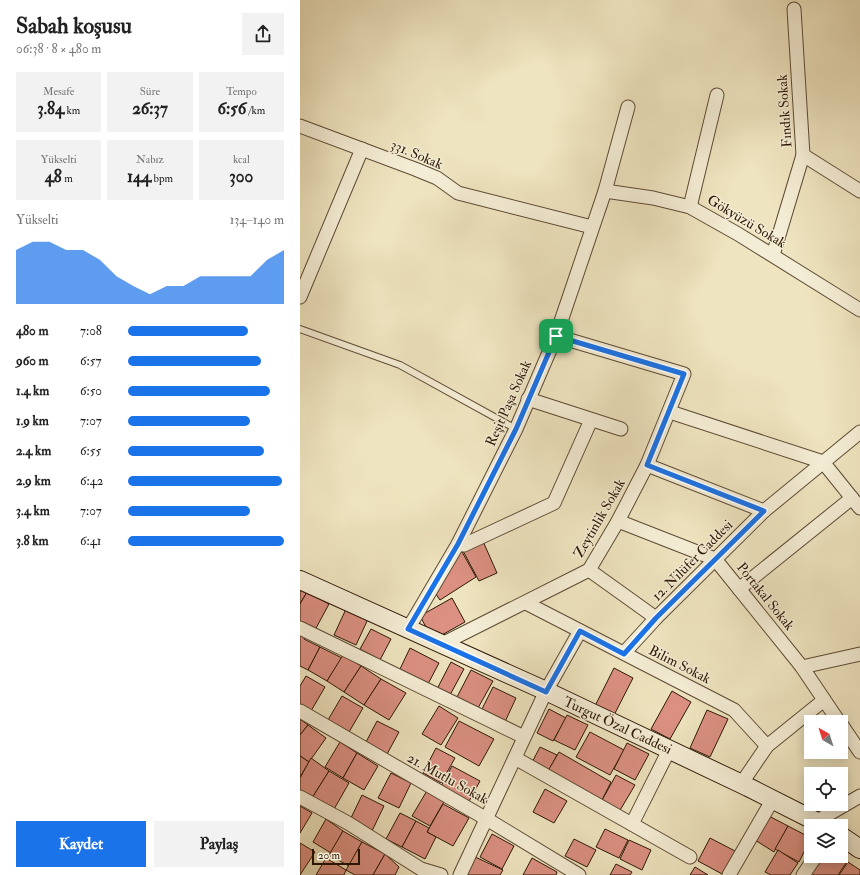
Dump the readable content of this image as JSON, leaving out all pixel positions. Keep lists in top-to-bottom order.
{
  "streets": {
    "street": [
      "Fındık Sokak",
      "331. Sokak",
      "Gökyüzü Sokak",
      "Reşit Paşa Sokak",
      "Zeytinlik Sokak",
      "12. Nilüfer Caddesi",
      "Portakal Sokak",
      "Bilim Sokak",
      "Turgut Özal Caddesi",
      "21. Mutlu Sokak"
    ]
  },
  "crossings": [
    ["Fındık Sokak", "Gökyüzü Sokak"],
    ["331. Sokak", "Reşit Paşa Sokak"],
    ["Gökyüzü Sokak", "Reşit Paşa Sokak"],
    ["Reşit Paşa Sokak", "Zeytinlik Sokak"],
    ["Reşit Paşa Sokak", "Turgut Özal Caddesi"],
    ["Zeytinlik Sokak", "Bilim Sokak"],
    ["Zeytinlik Sokak", "Turgut Özal Caddesi"],
    ["12. Nilüfer Caddesi", "Portakal Sokak"],
    ["12. Nilüfer Caddesi", "Bilim Sokak"]
  ],
  "scale_bar": "20 m",
  "north": "top left",
  "page": {
    "heading": ["Sabah koşusu", "06:38 · 8 × 480 m"],
    "stats": [
      ["Mesafe", "3.84 km"],
      ["Süre", "26:37"],
      ["Tempo", "6:56 /km"],
      ["Yükselti", "48 m"],
      ["Nabız", "144 bpm"],
      ["kcal", "300"]
    ],
    "chart": ["Yükselti", "134–140 m"],
    "list": [
      {
        "name": "480 m",
        "note": "7:08"
      },
      {
        "name": "960 m",
        "note": "6:57"
      },
      {
        "name": "1.4 km",
        "note": "6:50"
      },
      {
        "name": "1.9 km",
        "note": "7:07"
      },
      {
        "name": "2.4 km",
        "note": "6:55"
      },
      {
        "name": "2.9 km",
        "note": "6:42"
      },
      {
        "name": "3.4 km",
        "note": "7:07"
      },
      {
        "name": "3.8 km",
        "note": "6:41"
      }
    ],
    "buttons": ["Kaydet", "Paylaş"],
    "scale": "20 m"
  }
}
